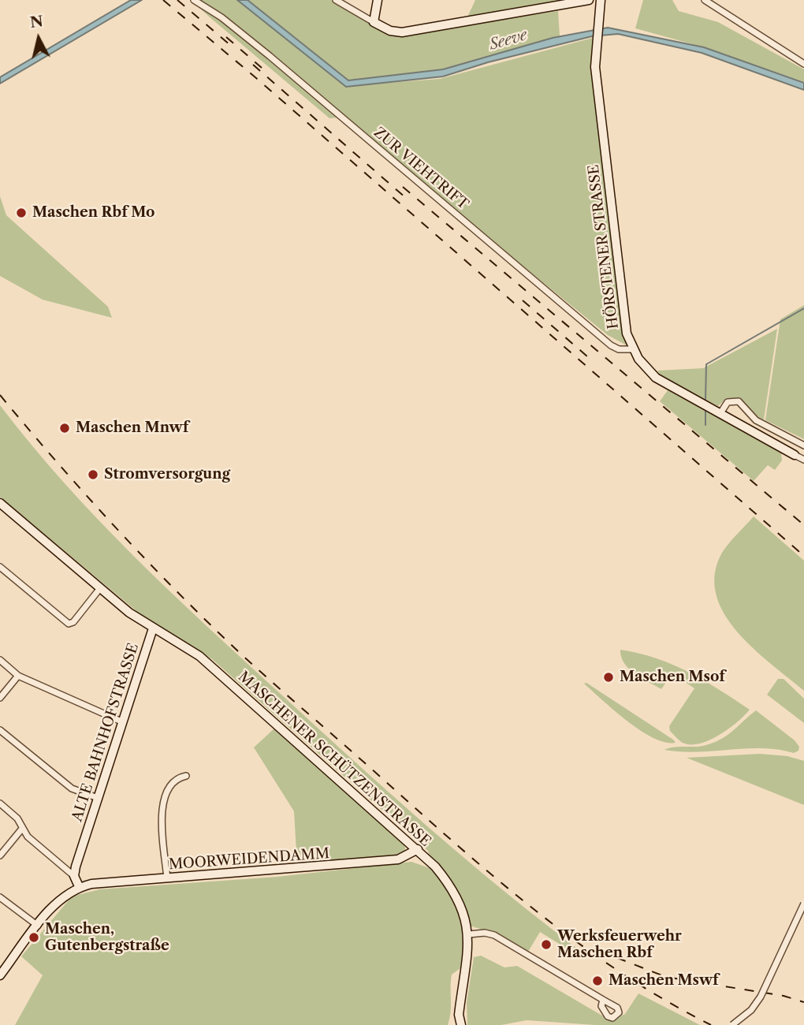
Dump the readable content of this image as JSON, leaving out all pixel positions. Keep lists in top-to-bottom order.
{
  "streets": {
    "street": [
      "ZUR VIEHTRIFT",
      "HÖRSTENER STRASSE",
      "ALTE BAHNHOFSTRASSE",
      "MASCHENER SCHÜTZENSTRASSE",
      "MOORWEIDENDAMM"
    ]
  },
  "crossings": [
    ["ZUR VIEHTRIFT", "HÖRSTENER STRASSE"],
    ["ALTE BAHNHOFSTRASSE", "MASCHENER SCHÜTZENSTRASSE"],
    ["MASCHENER SCHÜTZENSTRASSE", "MOORWEIDENDAMM"]
  ],
  "water": ["Seeve"],
  "places": [
    "Maschen Rbf Mo",
    "Maschen Mnwf",
    "Stromversorgung",
    "Maschen Msof",
    "Maschen, Gutenbergstraße",
    "Werksfeuerwehr Maschen Rbf",
    "Maschen Mswf"
  ],
  "north": "top"
}
